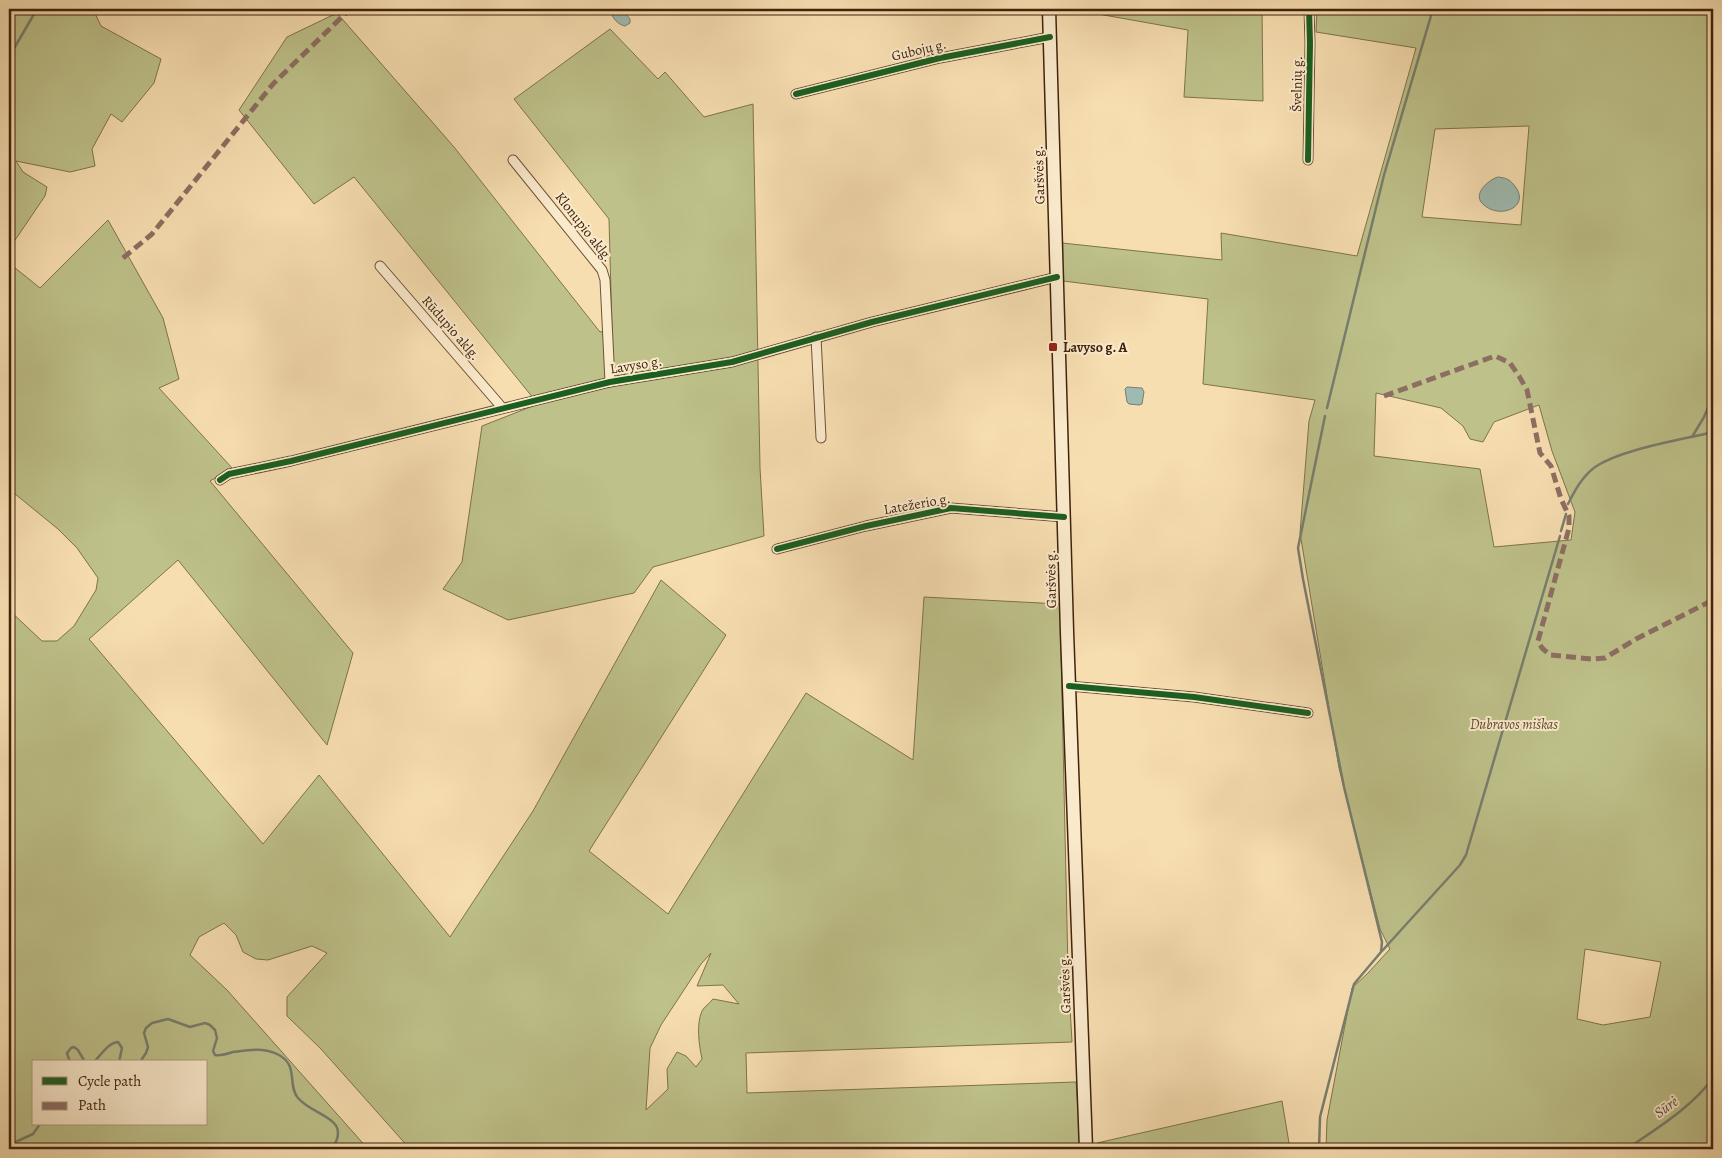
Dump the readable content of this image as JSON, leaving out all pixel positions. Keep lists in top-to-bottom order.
{
  "streets": {
    "main road": ["Garšvės g."],
    "street": [
      "Gubojų g.",
      "Švelnių g.",
      "Klonupio aklg.",
      "Rūdupio aklg.",
      "Lavyso g.",
      "Latežerio g."
    ]
  },
  "crossings": [
    ["Gubojų g.", "Garšvės g."],
    ["Garšvės g.", "Lavyso g."],
    ["Garšvės g.", "Latežerio g."],
    ["Klonupio aklg.", "Lavyso g."],
    ["Rūdupio aklg.", "Lavyso g."]
  ],
  "water": ["Sūrė"],
  "parks": ["Dubravos miškas"],
  "places": {
    "transit": ["Lavyso g. A"]
  },
  "legend": ["Cycle path", "Path"]
}
